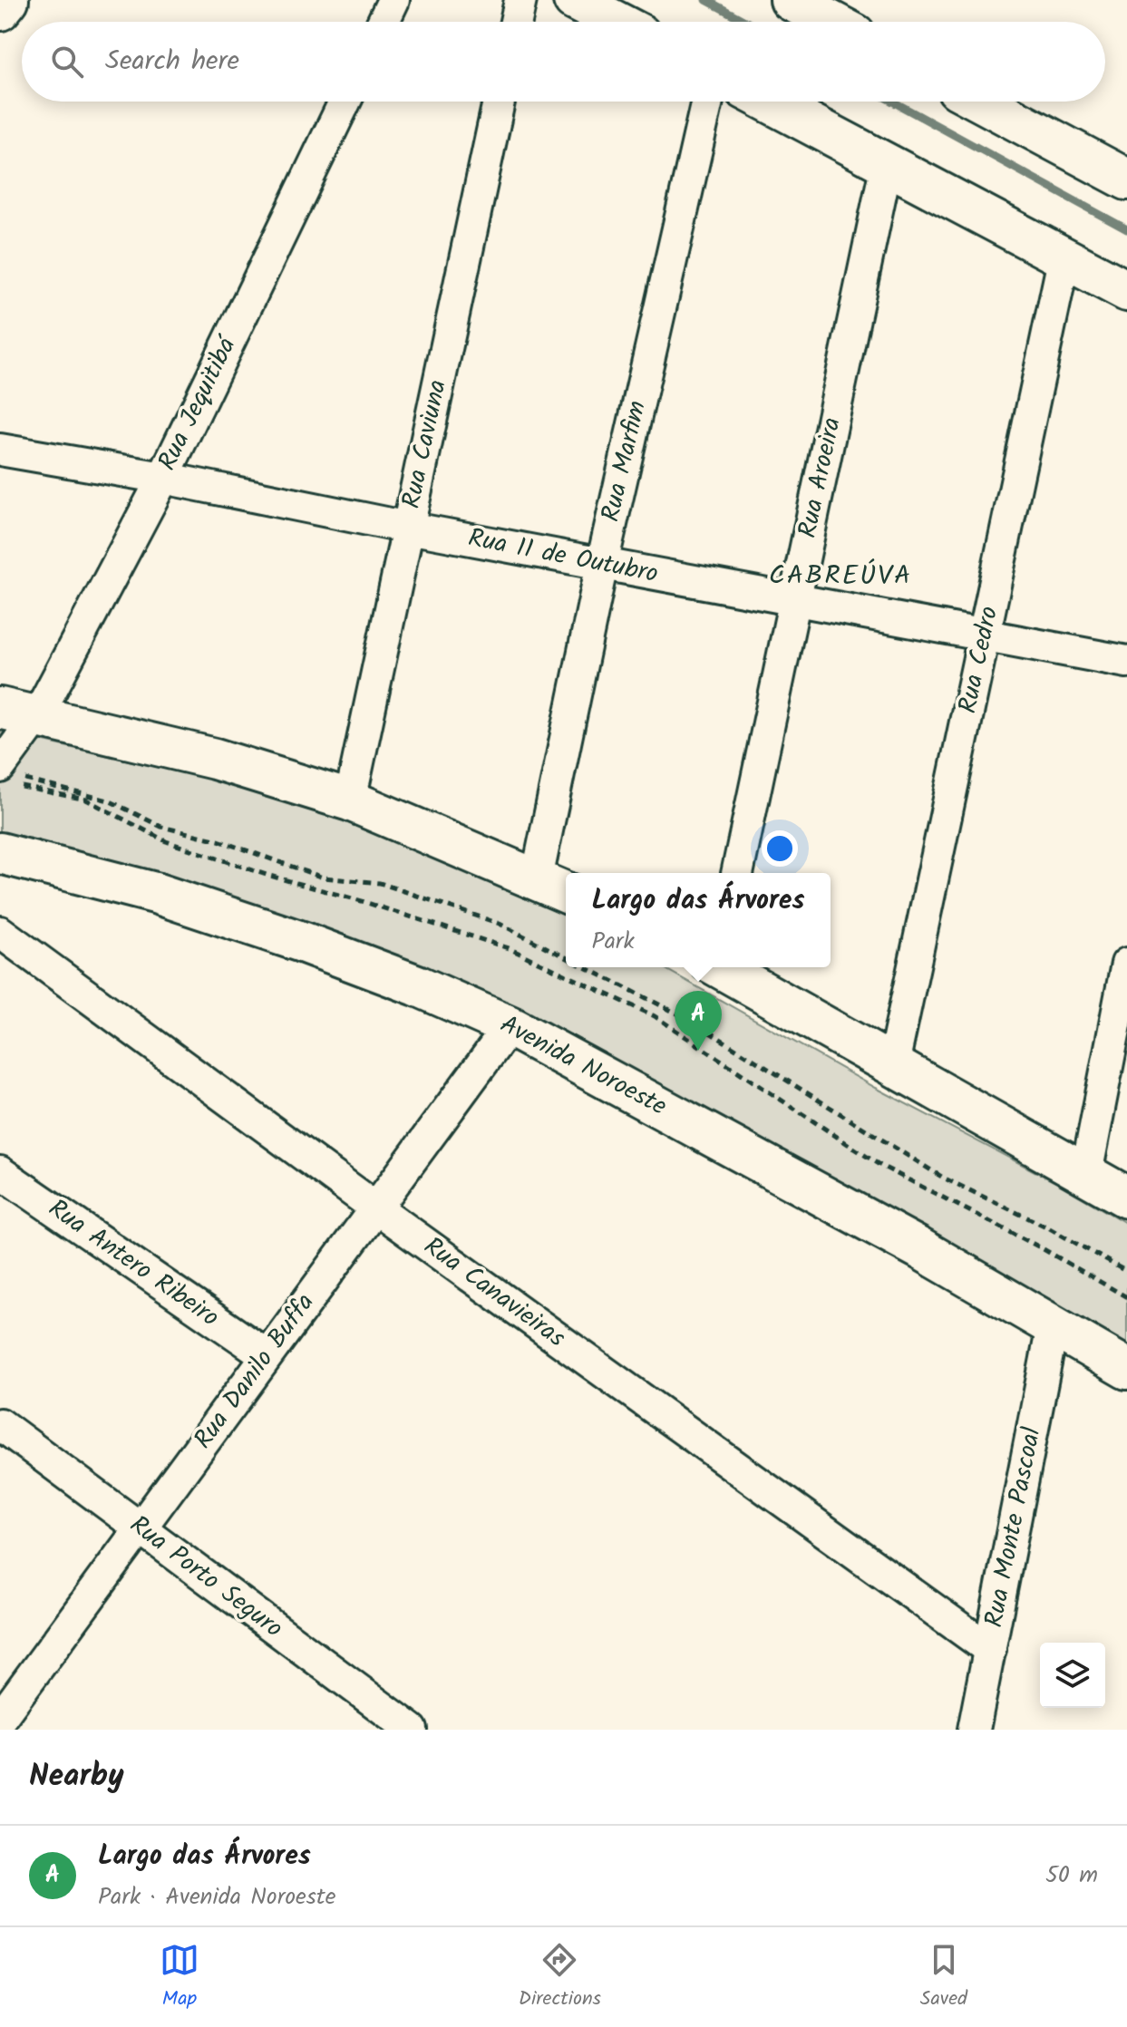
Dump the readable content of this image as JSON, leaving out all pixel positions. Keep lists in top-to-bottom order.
{
  "streets": {
    "main road": ["Avenida Noroeste"],
    "street": [
      "Rua Jequitibá",
      "Rua Caviuna",
      "Rua Marfim",
      "Rua Aroeira",
      "Rua 11 de Outubro",
      "Rua Cedro",
      "Rua Antero Ribeiro",
      "Rua Canavieiras",
      "Rua Danilo Buffa",
      "Rua Monte Pascoal",
      "Rua Porto Seguro"
    ]
  },
  "crossings": [
    ["Rua Jequitibá", "Rua 11 de Outubro"],
    ["Rua Caviuna", "Rua 11 de Outubro"],
    ["Rua Marfim", "Rua 11 de Outubro"],
    ["Rua Aroeira", "Rua 11 de Outubro"],
    ["Rua 11 de Outubro", "Rua Cedro"],
    ["Avenida Noroeste", "Rua Danilo Buffa"],
    ["Avenida Noroeste", "Rua Monte Pascoal"],
    ["Rua Antero Ribeiro", "Rua Danilo Buffa"],
    ["Rua Canavieiras", "Rua Danilo Buffa"],
    ["Rua Canavieiras", "Rua Monte Pascoal"],
    ["Rua Danilo Buffa", "Rua Porto Seguro"]
  ],
  "districts": ["CABREÚVA"],
  "page": {
    "search": "Search here",
    "popup": ["Largo das Árvores", "Park"],
    "pins": "A",
    "heading": "Nearby",
    "list": [
      {
        "mark": "A",
        "name": "Largo das Árvores",
        "note": "Park · Avenida Noroeste",
        "value": "50 m"
      }
    ],
    "nav": ["Map", "Directions", "Saved"]
  }
}
